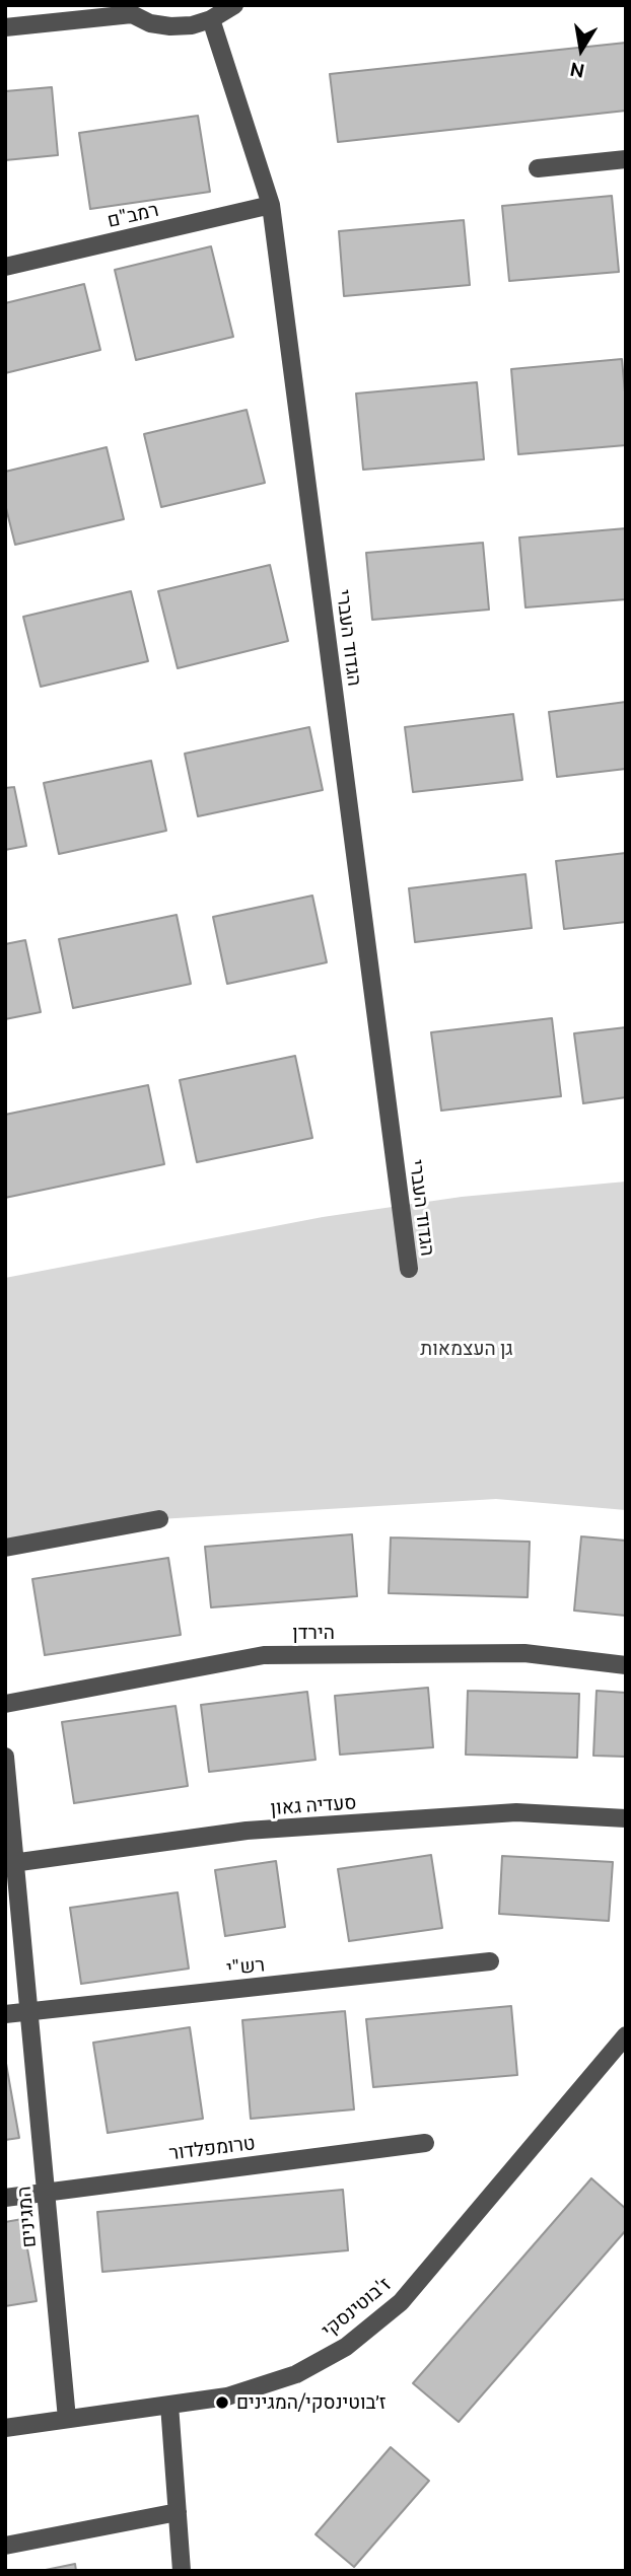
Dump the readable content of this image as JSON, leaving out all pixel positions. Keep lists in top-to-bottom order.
{
  "streets": {
    "street": [
      "רמב\"ם",
      "הגדוד העברי",
      "הירדן",
      "סעדיה גאון",
      "רש\"י",
      "טרומפלדור",
      "המגינים",
      "ז'בוטינסקי"
    ]
  },
  "crossings": [
    ["רמב\"ם", "הגדוד העברי"],
    ["סעדיה גאון", "המגינים"],
    ["רש\"י", "המגינים"],
    ["טרומפלדור", "המגינים"],
    ["המגינים", "ז'בוטינסקי"]
  ],
  "parks": ["גן העצמאות"],
  "places": ["ז׳בוטינסקי/המגינים"],
  "north": "bottom"
}
